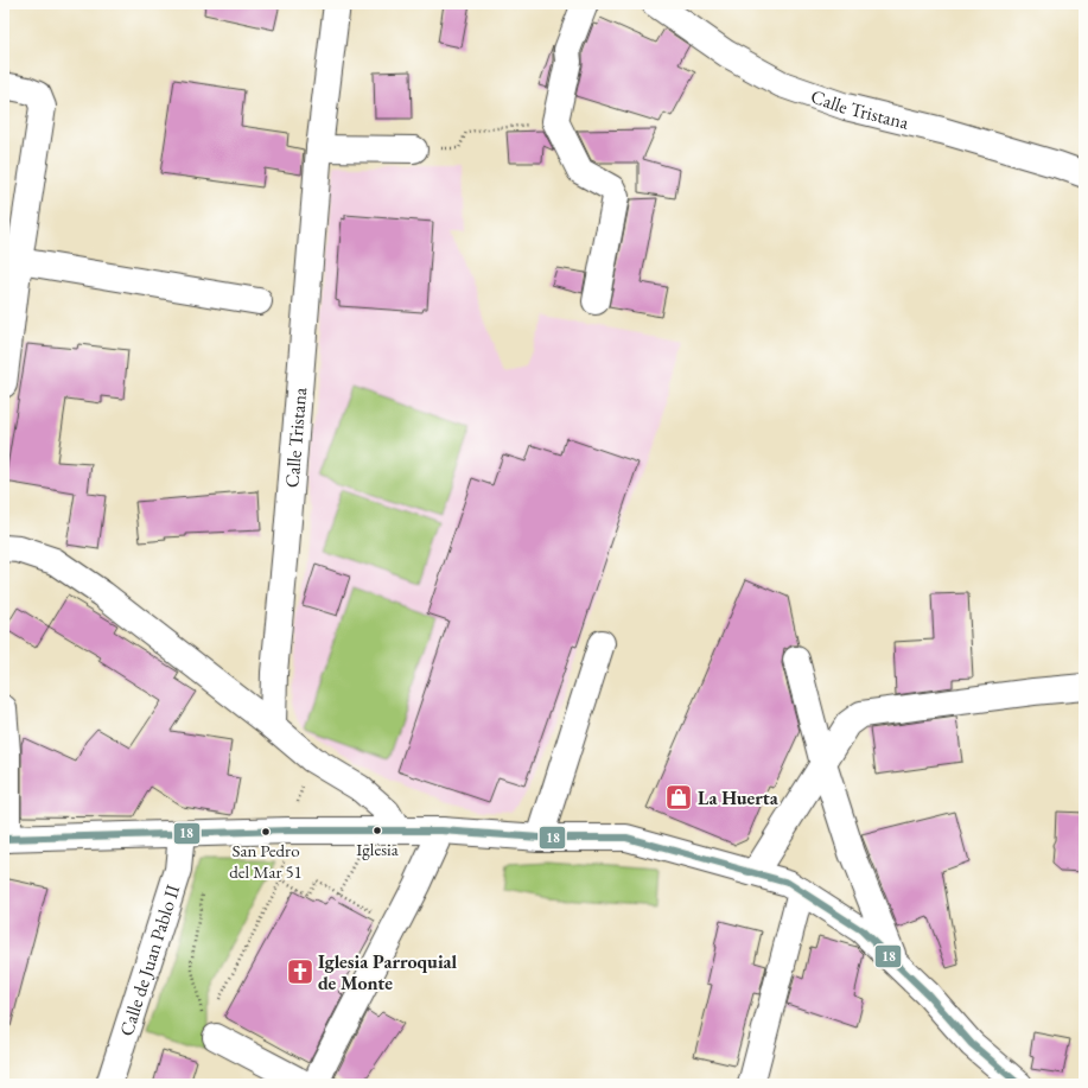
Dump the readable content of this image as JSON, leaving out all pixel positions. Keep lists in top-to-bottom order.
{
  "streets": {
    "street": ["Calle Tristana", "Calle de Juan Pablo II"]
  },
  "places": {
    "shop": ["La Huerta"],
    "other": ["Iglesia", "San Pedro del Mar 51"],
    "church": ["Iglesia Parroquial de Monte"]
  },
  "lines": ["transit line 18"]
}
